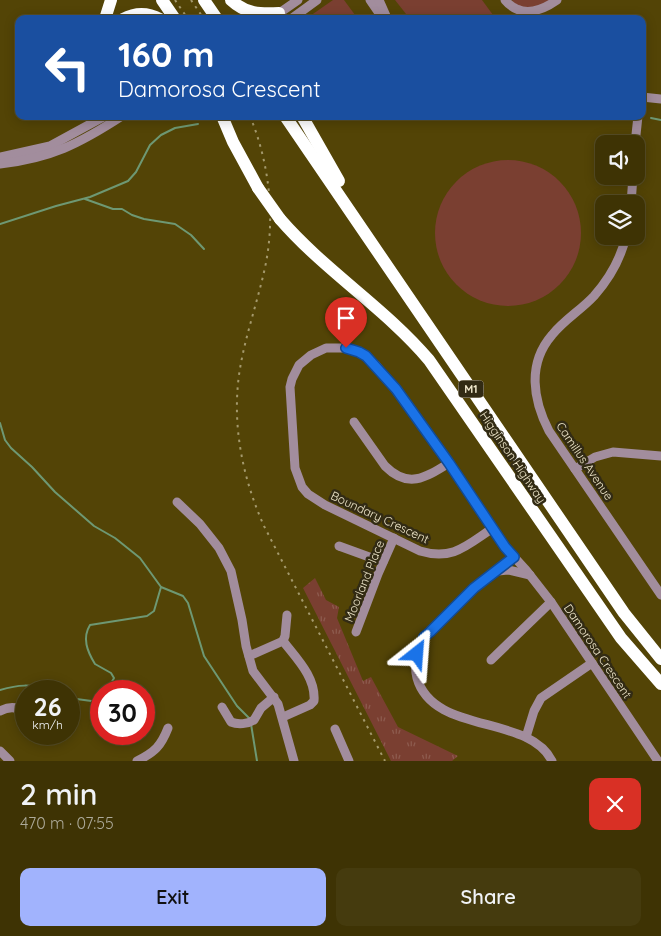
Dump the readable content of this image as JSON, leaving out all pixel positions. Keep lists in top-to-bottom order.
{
  "streets": {
    "highway": ["M1", "Higginson Highway"],
    "street": [
      "Camillus Avenue",
      "Boundary Crescent",
      "Moorland Place",
      "Damorosa Crescent"
    ]
  },
  "crossings": [
    ["Boundary Crescent", "Moorland Place"],
    ["Boundary Crescent", "Damorosa Crescent"]
  ],
  "page": {
    "turn": ["160 m", "Damorosa Crescent"],
    "speed": "26 km/h",
    "limit": "30",
    "heading": ["2 min", "470 m · 07:55"],
    "buttons": ["Exit", "Share"]
  }
}
